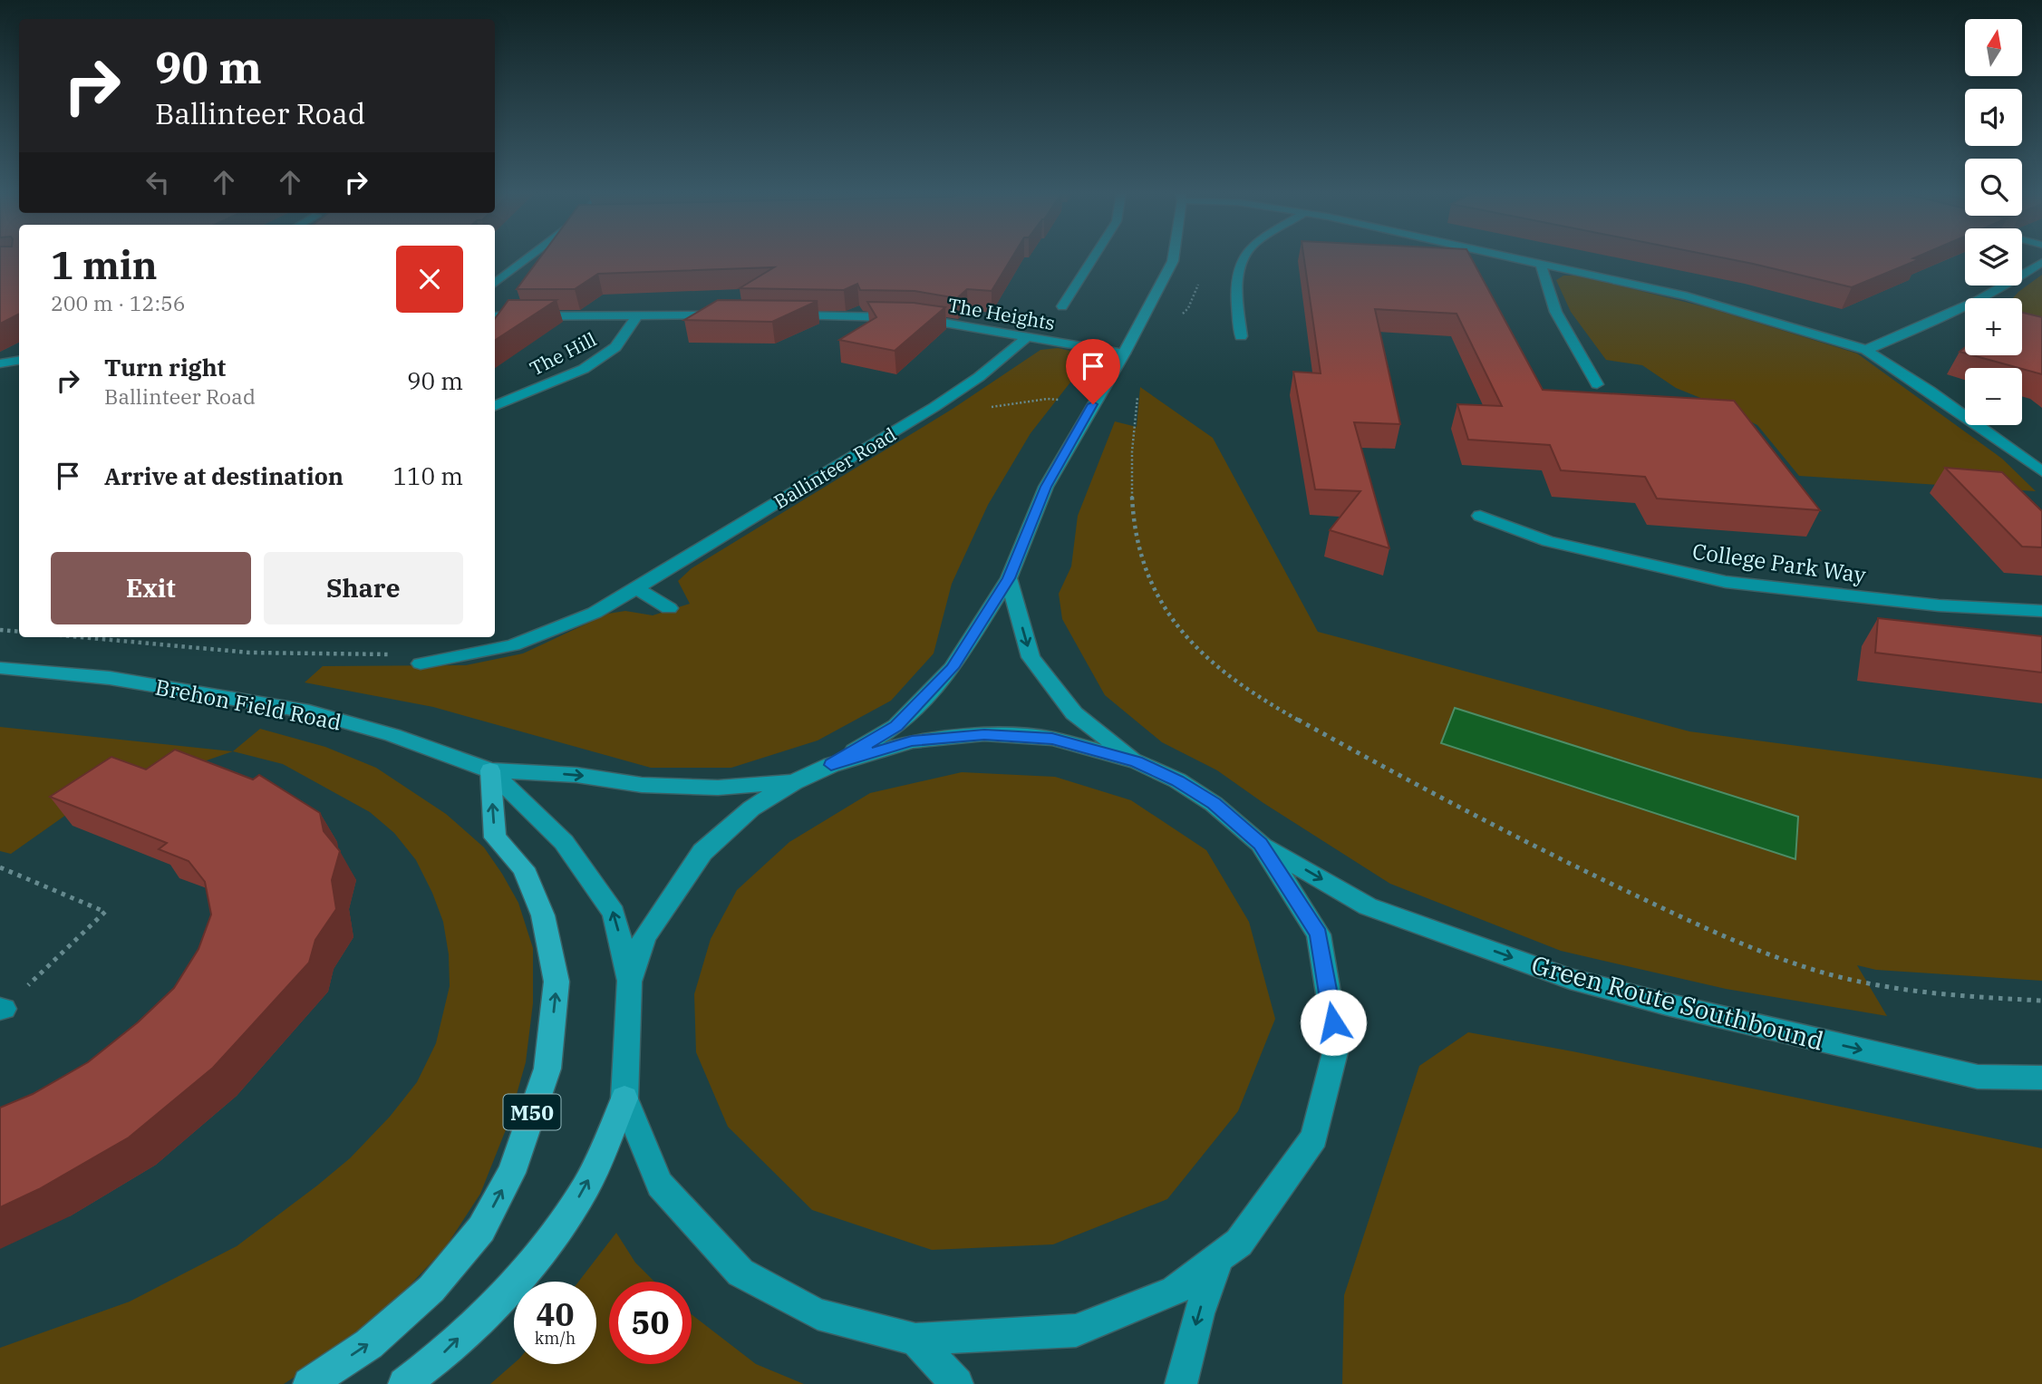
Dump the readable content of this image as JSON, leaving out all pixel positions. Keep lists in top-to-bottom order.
{
  "streets": {
    "highway": ["M50"],
    "main road": ["Brehon Field Road", "Green Route Southbound"],
    "street": [
      "The Heights",
      "The Hill",
      "Ballinteer Road",
      "College Park Way"
    ]
  },
  "crossings": [
    ["The Heights", "Ballinteer Road"],
    ["Brehon Field Road", "M50"]
  ],
  "one_way": ["Green Route Southbound"],
  "north": "top",
  "page": {
    "map_buttons": ["+", "−"],
    "turn": ["90 m", "Ballinteer Road"],
    "heading": ["1 min", "200 m · 12:56"],
    "list": [
      {
        "name": "Turn right",
        "note": "Ballinteer Road",
        "value": "90 m"
      },
      {
        "name": "Arrive at destination",
        "value": "110 m"
      }
    ],
    "buttons": ["Exit", "Share"],
    "speed": "40 km/h",
    "limit": "50"
  }
}
